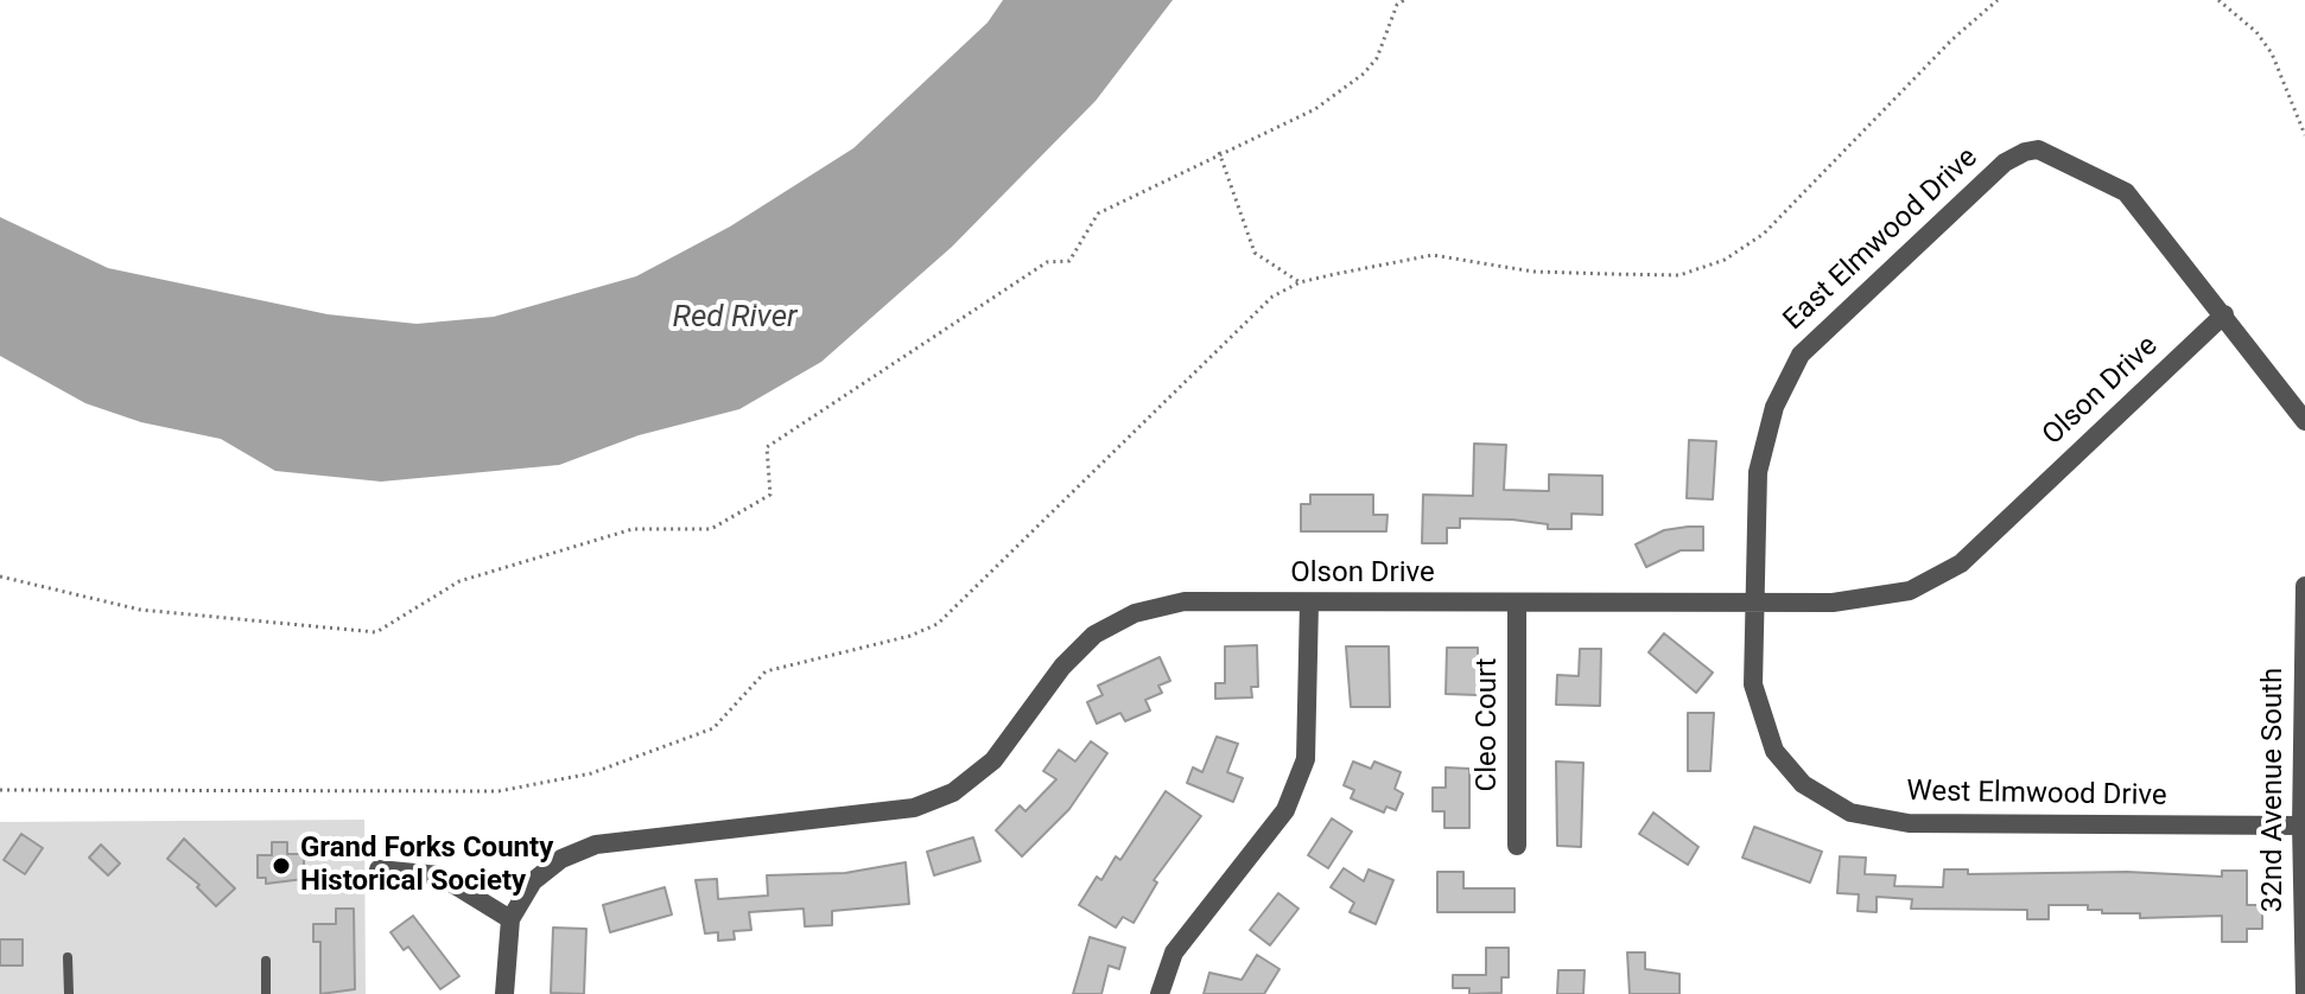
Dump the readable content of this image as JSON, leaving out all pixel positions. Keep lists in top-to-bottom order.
{
  "streets": {
    "street": [
      "East Elmwood Drive",
      "Olson Drive",
      "Cleo Court",
      "32nd Avenue South",
      "West Elmwood Drive"
    ]
  },
  "crossings": [
    ["East Elmwood Drive", "Olson Drive"],
    ["East Elmwood Drive", "West Elmwood Drive"],
    ["Olson Drive", "Cleo Court"],
    ["Olson Drive", "West Elmwood Drive"],
    ["32nd Avenue South", "West Elmwood Drive"]
  ],
  "water": ["Red River"],
  "places": ["Grand Forks County Historical Society"]
}
